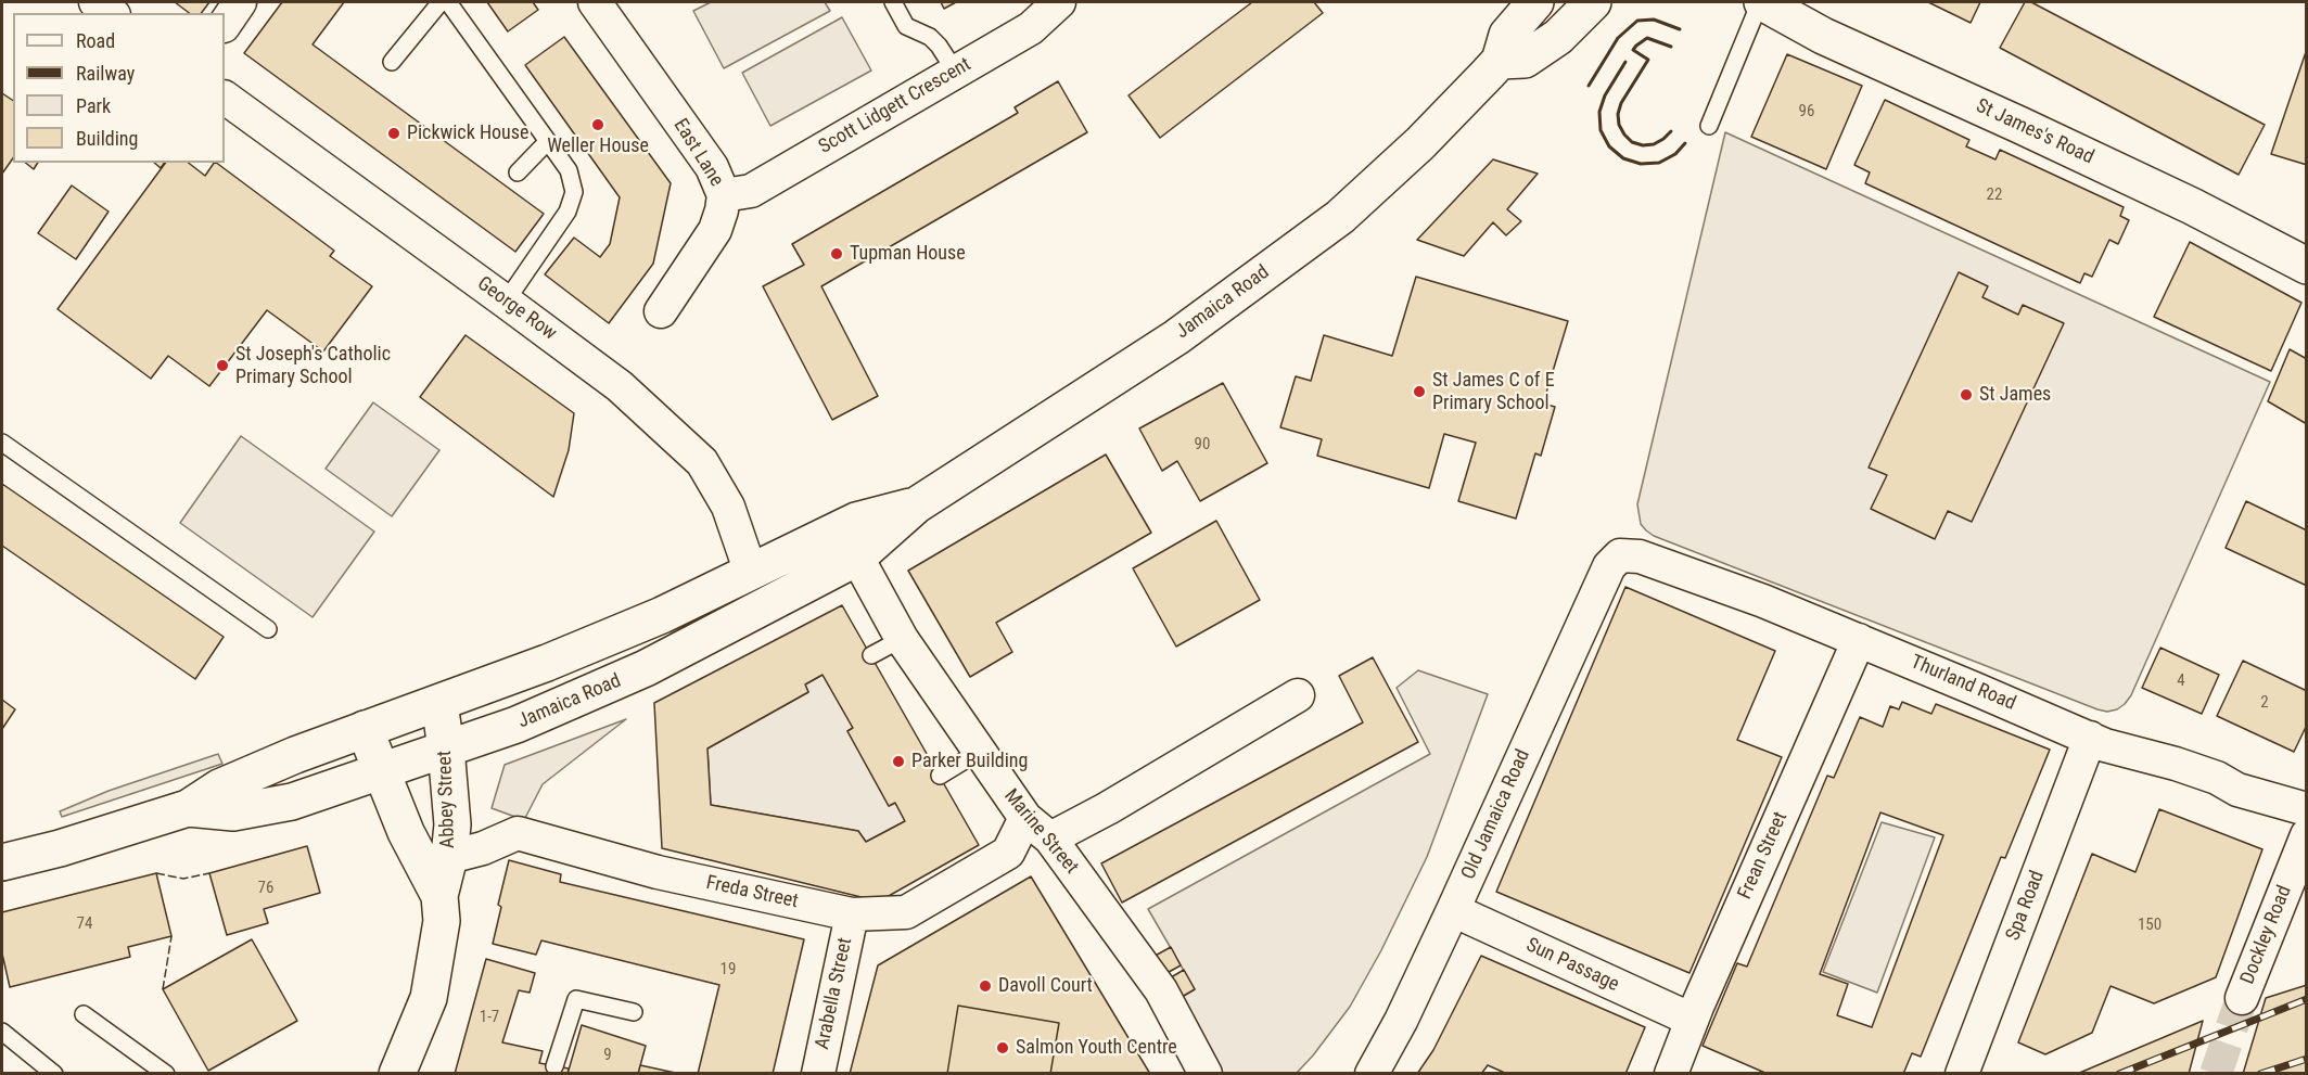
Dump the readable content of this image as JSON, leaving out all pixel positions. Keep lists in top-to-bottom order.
{
  "streets": {
    "main road": ["St James's Road", "Jamaica Road", "Abbey Street"],
    "street": [
      "Scott Lidgett Crescent",
      "East Lane",
      "George Row",
      "Thurland Road",
      "Old Jamaica Road",
      "Marine Street",
      "Frean Street",
      "Freda Street",
      "Spa Road",
      "Dockley Road",
      "Sun Passage",
      "Arabella Street"
    ]
  },
  "crossings": [
    ["Scott Lidgett Crescent", "East Lane"],
    ["Jamaica Road", "George Row"],
    ["Jamaica Road", "Abbey Street"],
    ["Jamaica Road", "Marine Street"],
    ["Thurland Road", "Old Jamaica Road"],
    ["Thurland Road", "Frean Street"],
    ["Thurland Road", "Spa Road"],
    ["Abbey Street", "Freda Street"],
    ["Old Jamaica Road", "Sun Passage"],
    ["Marine Street", "Freda Street"],
    ["Frean Street", "Sun Passage"],
    ["Freda Street", "Arabella Street"]
  ],
  "places": [
    "Weller House",
    "Pickwick House",
    "Tupman House",
    "St Joseph's Catholic Primary School",
    "St James C of E Primary School",
    "St James",
    "Parker Building",
    "Davoll Court",
    "Salmon Youth Centre"
  ],
  "house_numbers": [
    "96",
    "22",
    "90",
    "4",
    "2",
    "76",
    "74",
    "150",
    "19",
    "1-7",
    "9"
  ],
  "legend": [
    "Road",
    "Railway",
    "Park",
    "Building"
  ]
}
